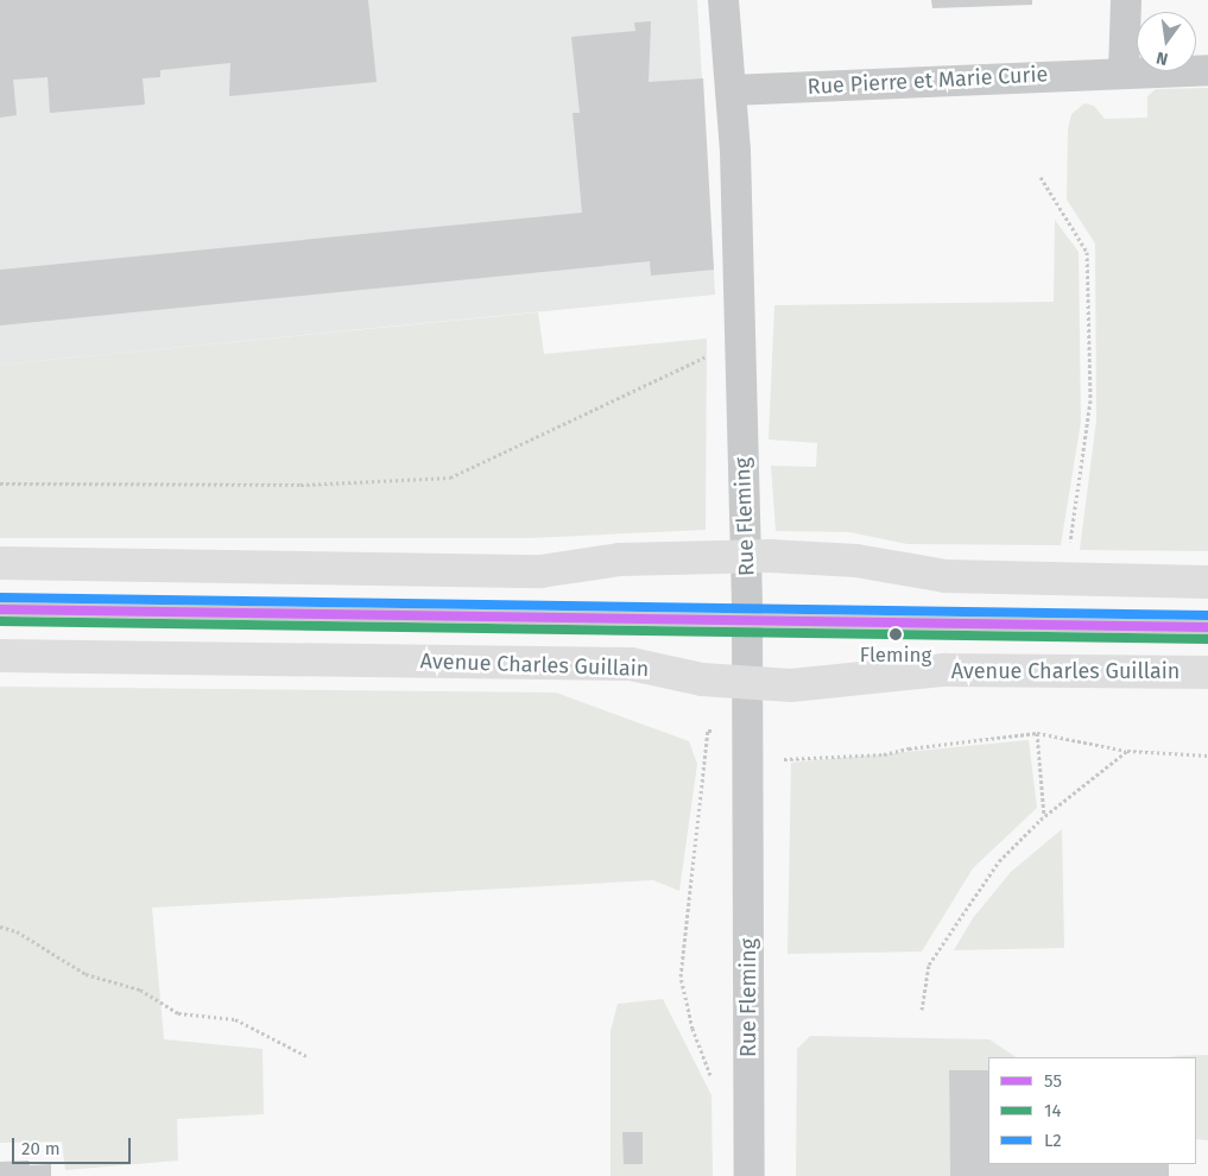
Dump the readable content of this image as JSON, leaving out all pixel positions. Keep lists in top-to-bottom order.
{
  "streets": {
    "street": ["Rue Pierre et Marie Curie", "Rue Fleming", "Avenue Charles Guillain"]
  },
  "crossings": [
    ["Rue Pierre et Marie Curie", "Rue Fleming"],
    ["Rue Fleming", "Avenue Charles Guillain"]
  ],
  "places": ["Fleming"],
  "lines": ["transit line L2", "transit line 55", "transit line 14"],
  "legend": ["55", "14", "L2"],
  "scale_bar": "20 m",
  "north": "bottom"
}
